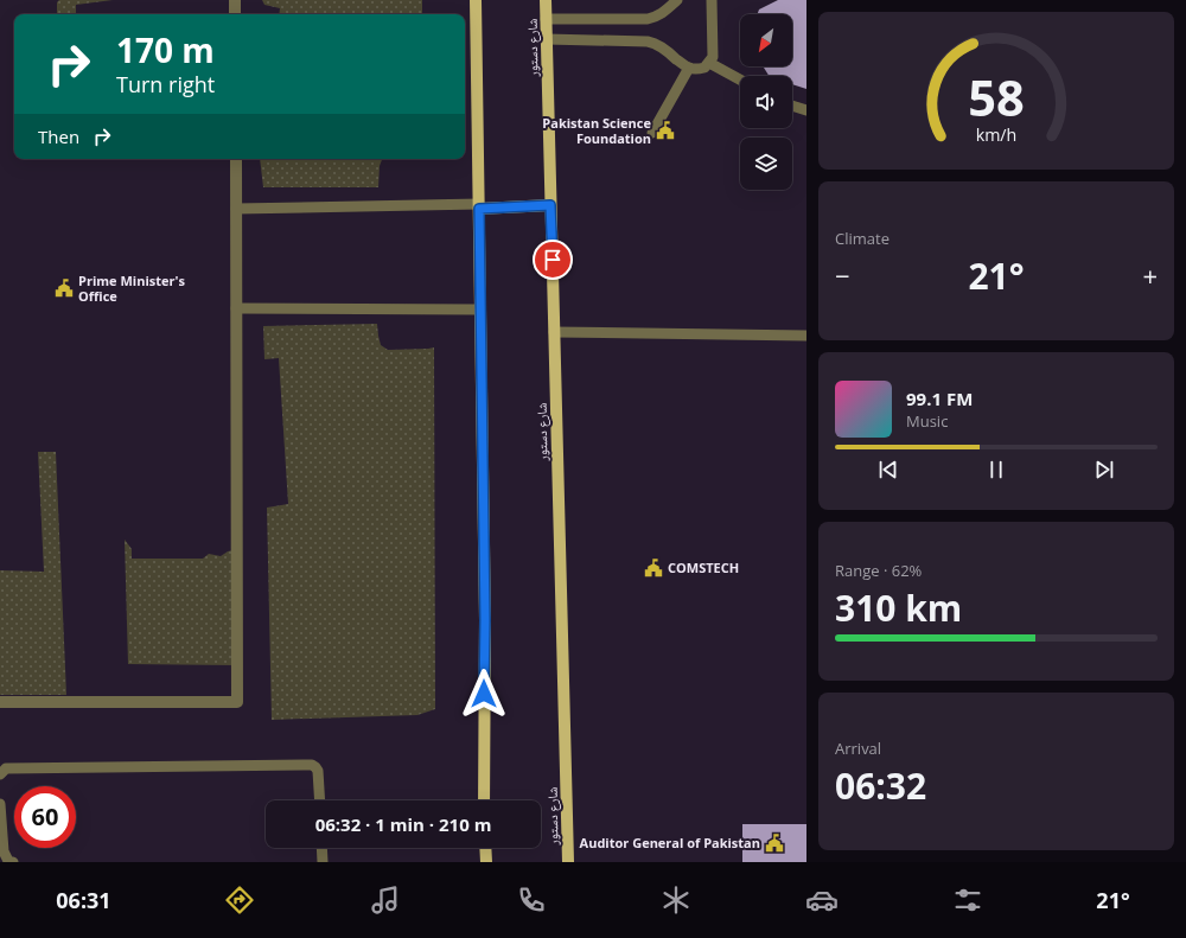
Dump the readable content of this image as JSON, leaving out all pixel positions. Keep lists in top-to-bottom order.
{
  "streets": {
    "main road": ["شارع دستور"]
  },
  "places": {
    "public building": [
      "Pakistan Science Foundation",
      "Prime Minister's Office",
      "COMSTECH",
      "Auditor General of Pakistan"
    ]
  },
  "north": "bottom left",
  "page": {
    "turn": ["170 m", "Turn right"],
    "then": "Then",
    "tile": [
      "Climate",
      ["Range · 62%", "310 km"],
      ["Arrival", "06:32"]
    ],
    "heat": ["−", "21°", "+"],
    "song": ["99.1 FM", "Music"],
    "limit": "60",
    "trip": "06:32 · 1 min · 210 m",
    "tabs": ["06:31", "21°"],
    "gauge": ["58", "km/h"]
  }
}
